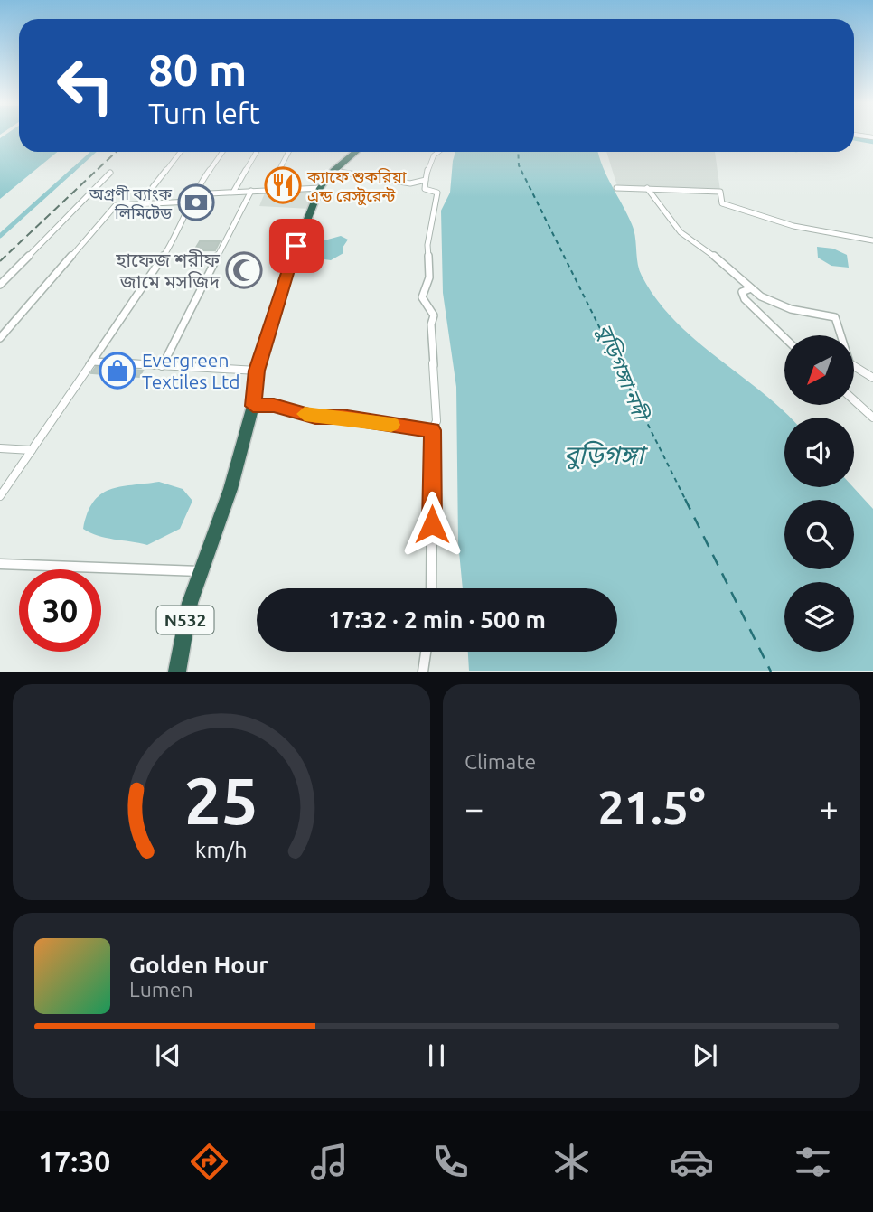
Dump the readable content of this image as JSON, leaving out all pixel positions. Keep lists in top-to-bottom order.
{
  "streets": {
    "highway": ["N532"]
  },
  "water": ["বুড়িগঙ্গা নদী", "বুড়িগঙ্গা"],
  "places": {
    "restaurant": ["ক্যাফে শুকরিয়া এন্ড রেস্টুরেন্ট"],
    "bank": ["অগ্রণী ব্যাংক লিমিটেড"],
    "mosque": ["হাফেজ শরীফ জামে মসজিদ"],
    "shop": ["Evergreen Textiles Ltd"]
  },
  "north": "bottom left",
  "page": {
    "turn": ["80 m", "Turn left"],
    "limit": "30",
    "trip": "17:32 · 2 min · 500 m",
    "tile": "Climate",
    "heat": ["−", "21.5°", "+"],
    "song": ["Golden Hour", "Lumen"],
    "tabs": "17:30",
    "gauge": ["25", "km/h"]
  }
}
